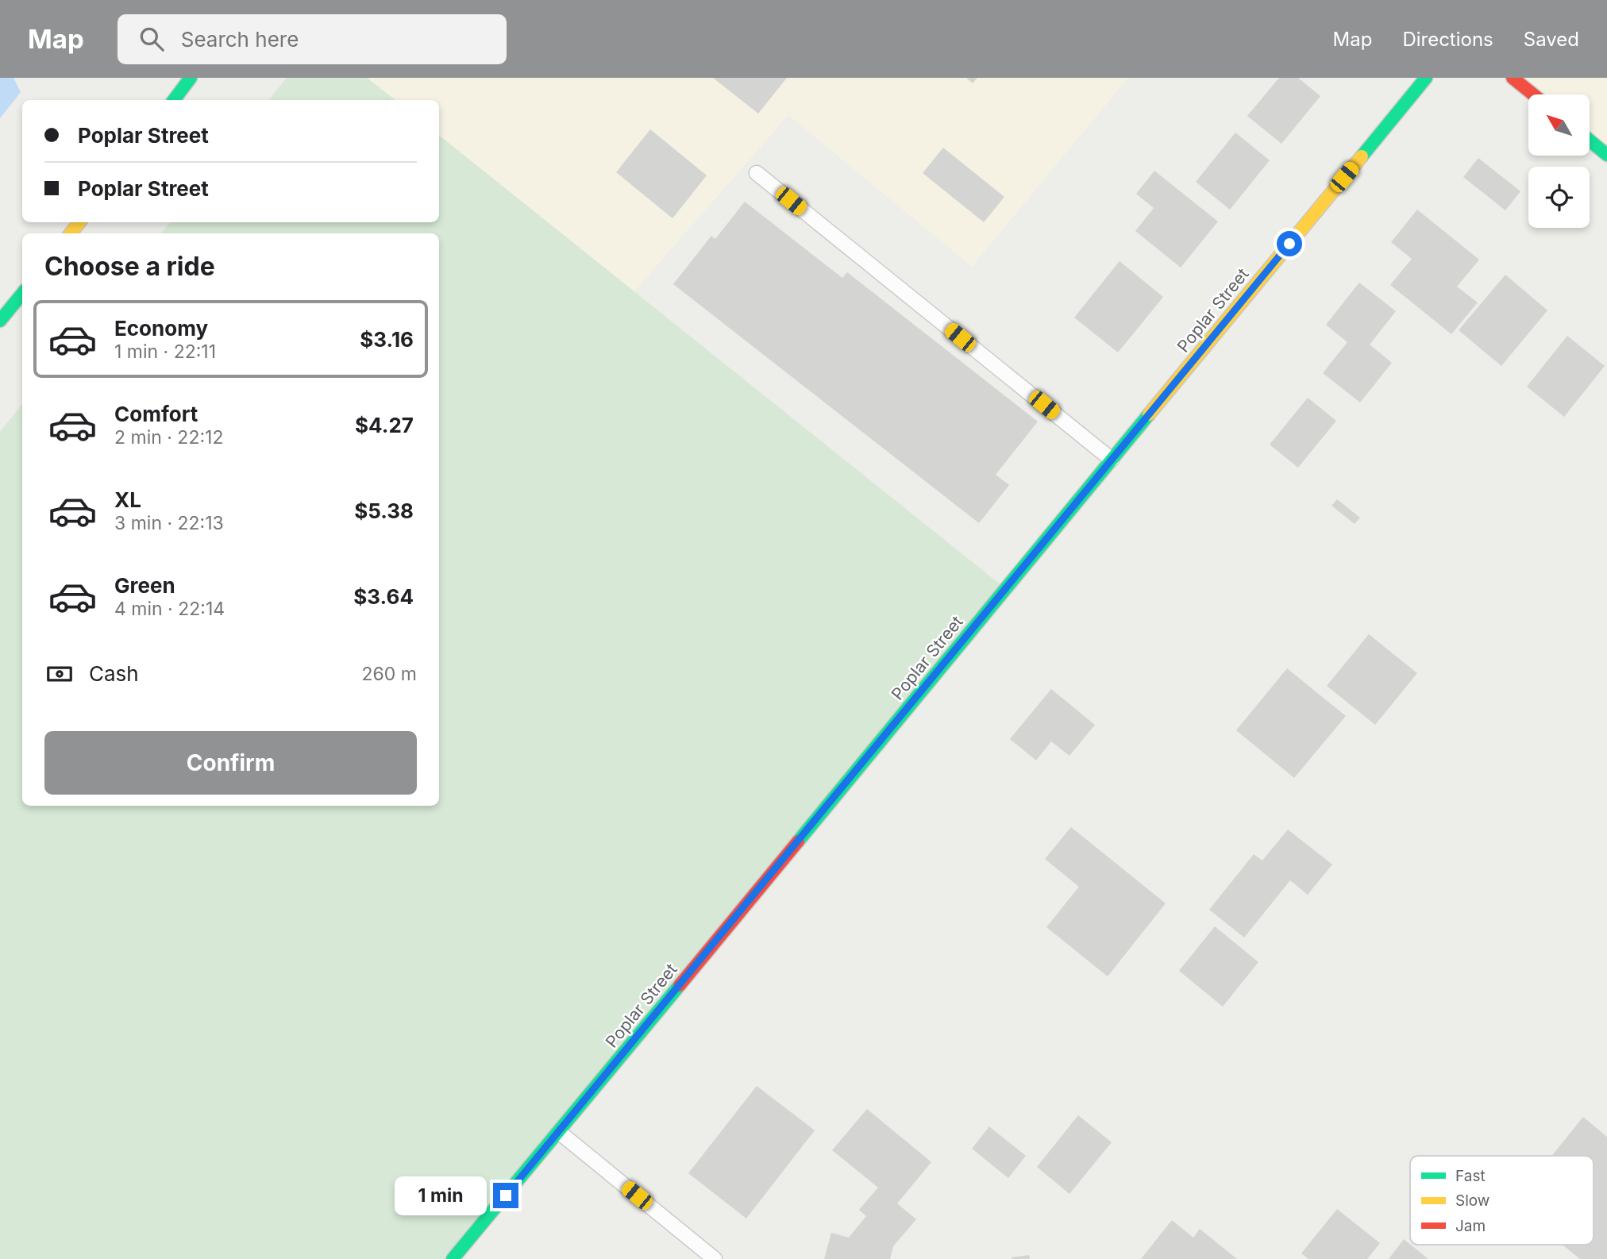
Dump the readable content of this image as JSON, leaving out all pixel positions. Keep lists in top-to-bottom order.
{
  "streets": {
    "main road": ["Poplar Street"]
  },
  "legend": ["Fast", "Slow", "Jam"],
  "north": "top left",
  "page": {
    "header": "Map",
    "search": "Search here",
    "nav": ["Map", "Directions", "Saved"],
    "banner": ["Poplar Street", "Poplar Street"],
    "heading": "Choose a ride",
    "list": [
      {
        "name": "Economy",
        "note": "1 min · 22:11",
        "value": "$3.16"
      },
      {
        "name": "Comfort",
        "note": "2 min · 22:12",
        "value": "$4.27"
      },
      {
        "name": "XL",
        "note": "3 min · 22:13",
        "value": "$5.38"
      },
      {
        "name": "Green",
        "note": "4 min · 22:14",
        "value": "$3.64"
      }
    ],
    "pay": ["Cash", "260 m"],
    "buttons": "Confirm",
    "bubble": "1 min"
  }
}
